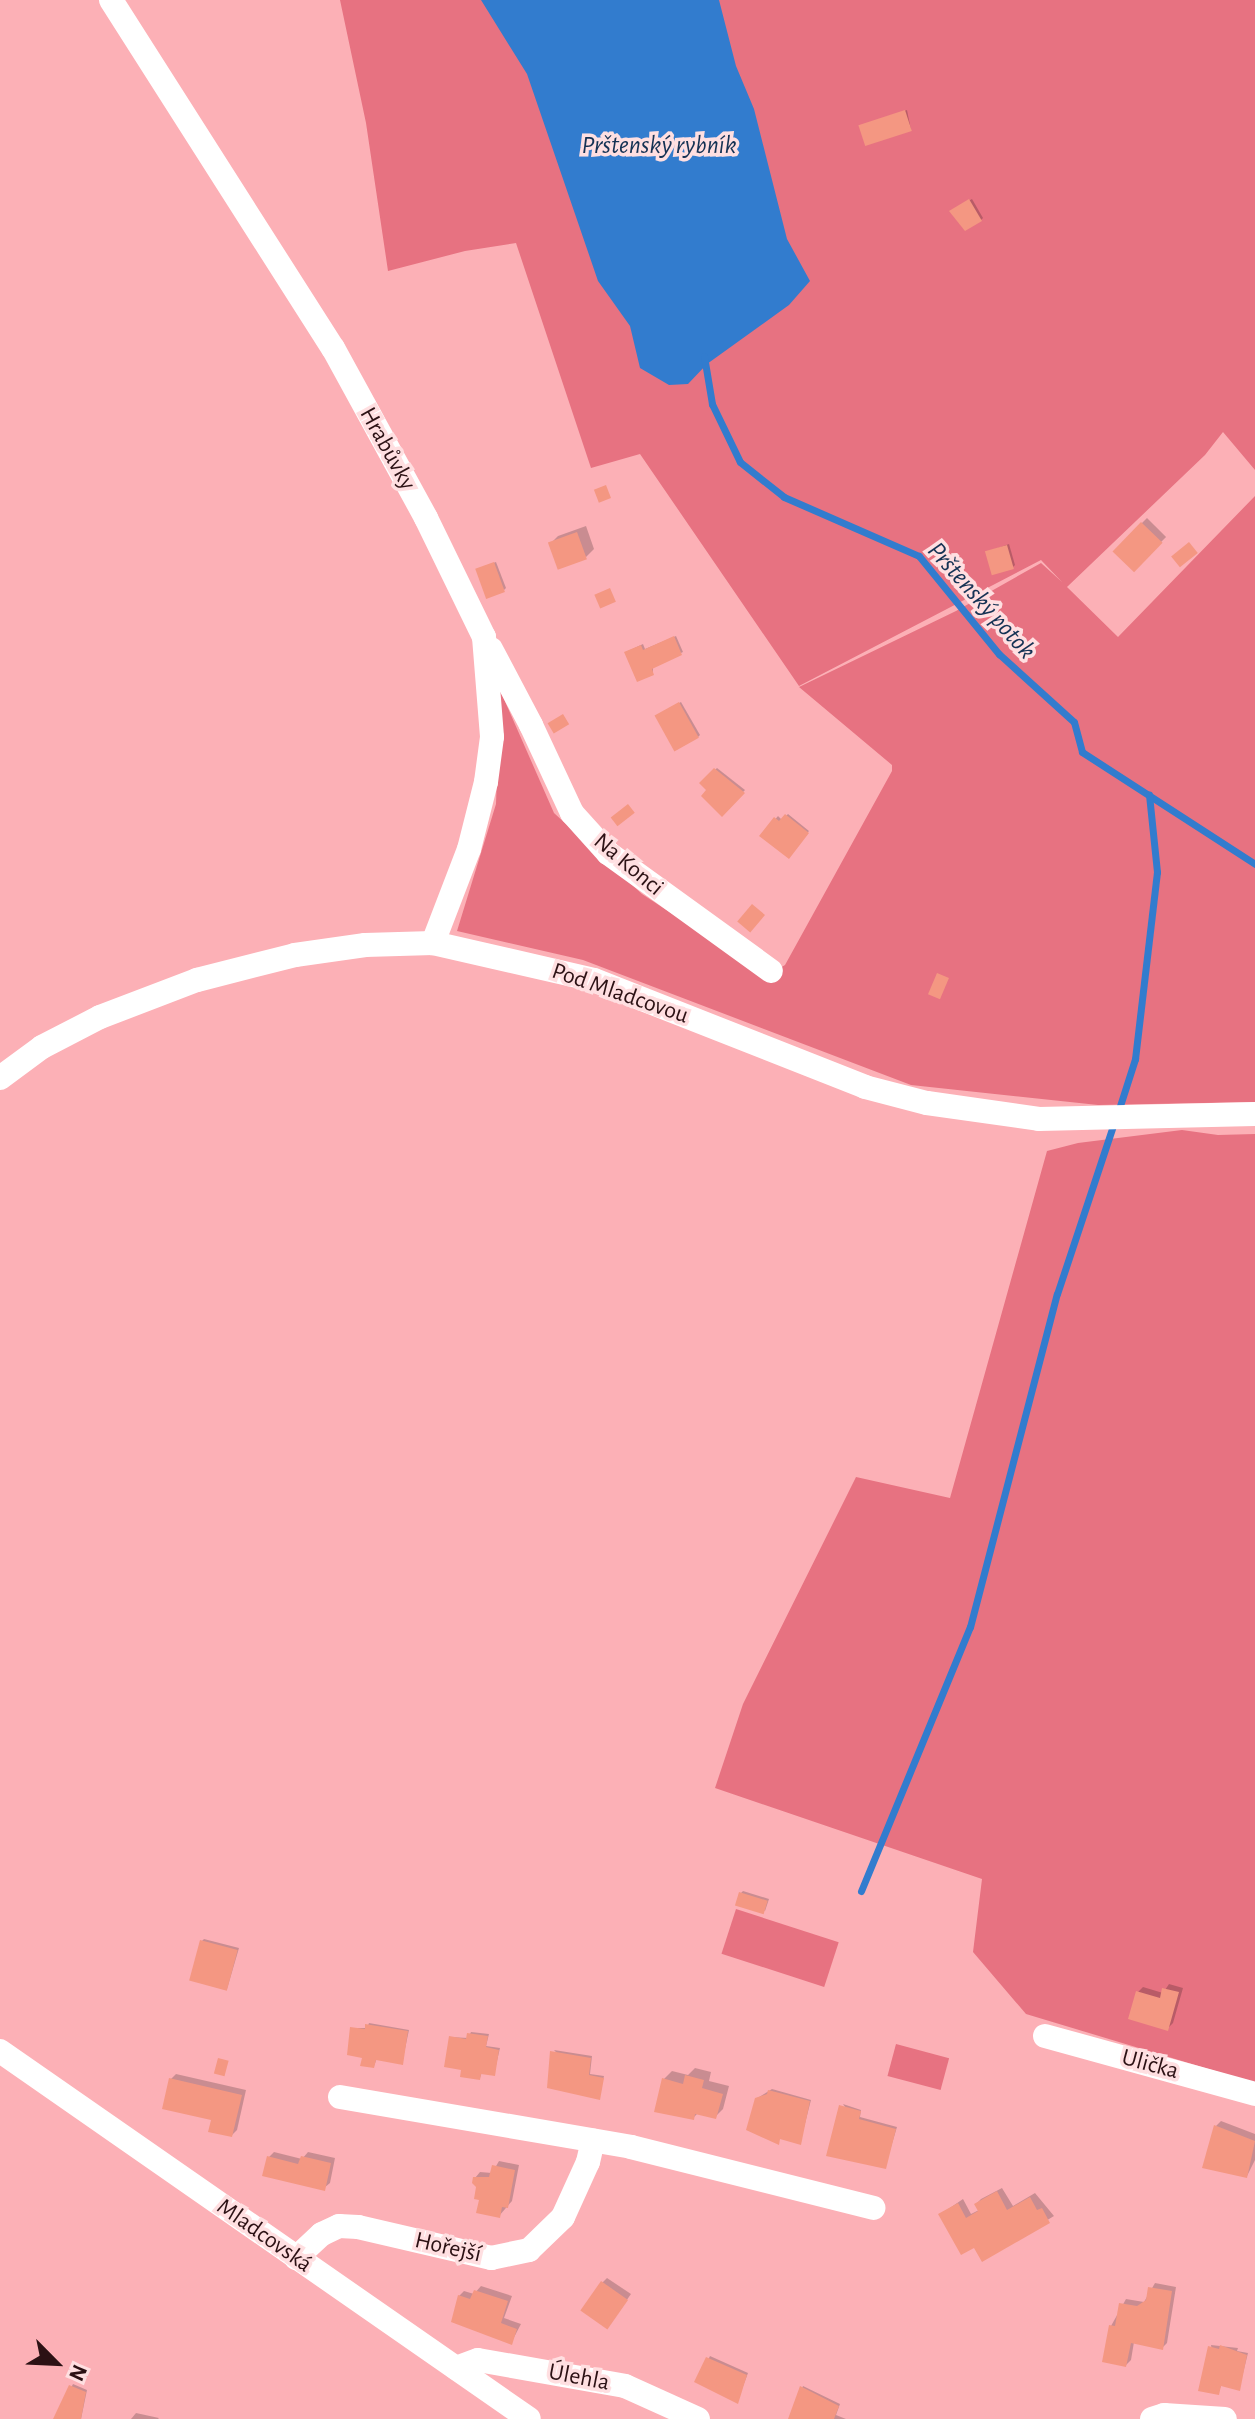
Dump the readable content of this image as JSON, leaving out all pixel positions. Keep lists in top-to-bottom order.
{
  "streets": {
    "street": [
      "Hrabůvky",
      "Na Konci",
      "Pod Mladcovou",
      "Ulička",
      "Mladcovská",
      "Hořejší",
      "Úlehla"
    ]
  },
  "crossings": [
    ["Hrabůvky", "Na Konci"],
    ["Hrabůvky", "Pod Mladcovou"],
    ["Mladcovská", "Hořejší"],
    ["Mladcovská", "Úlehla"]
  ],
  "water": ["Prštenský rybník", "Prštenský potok"],
  "north": "bottom right"
}
